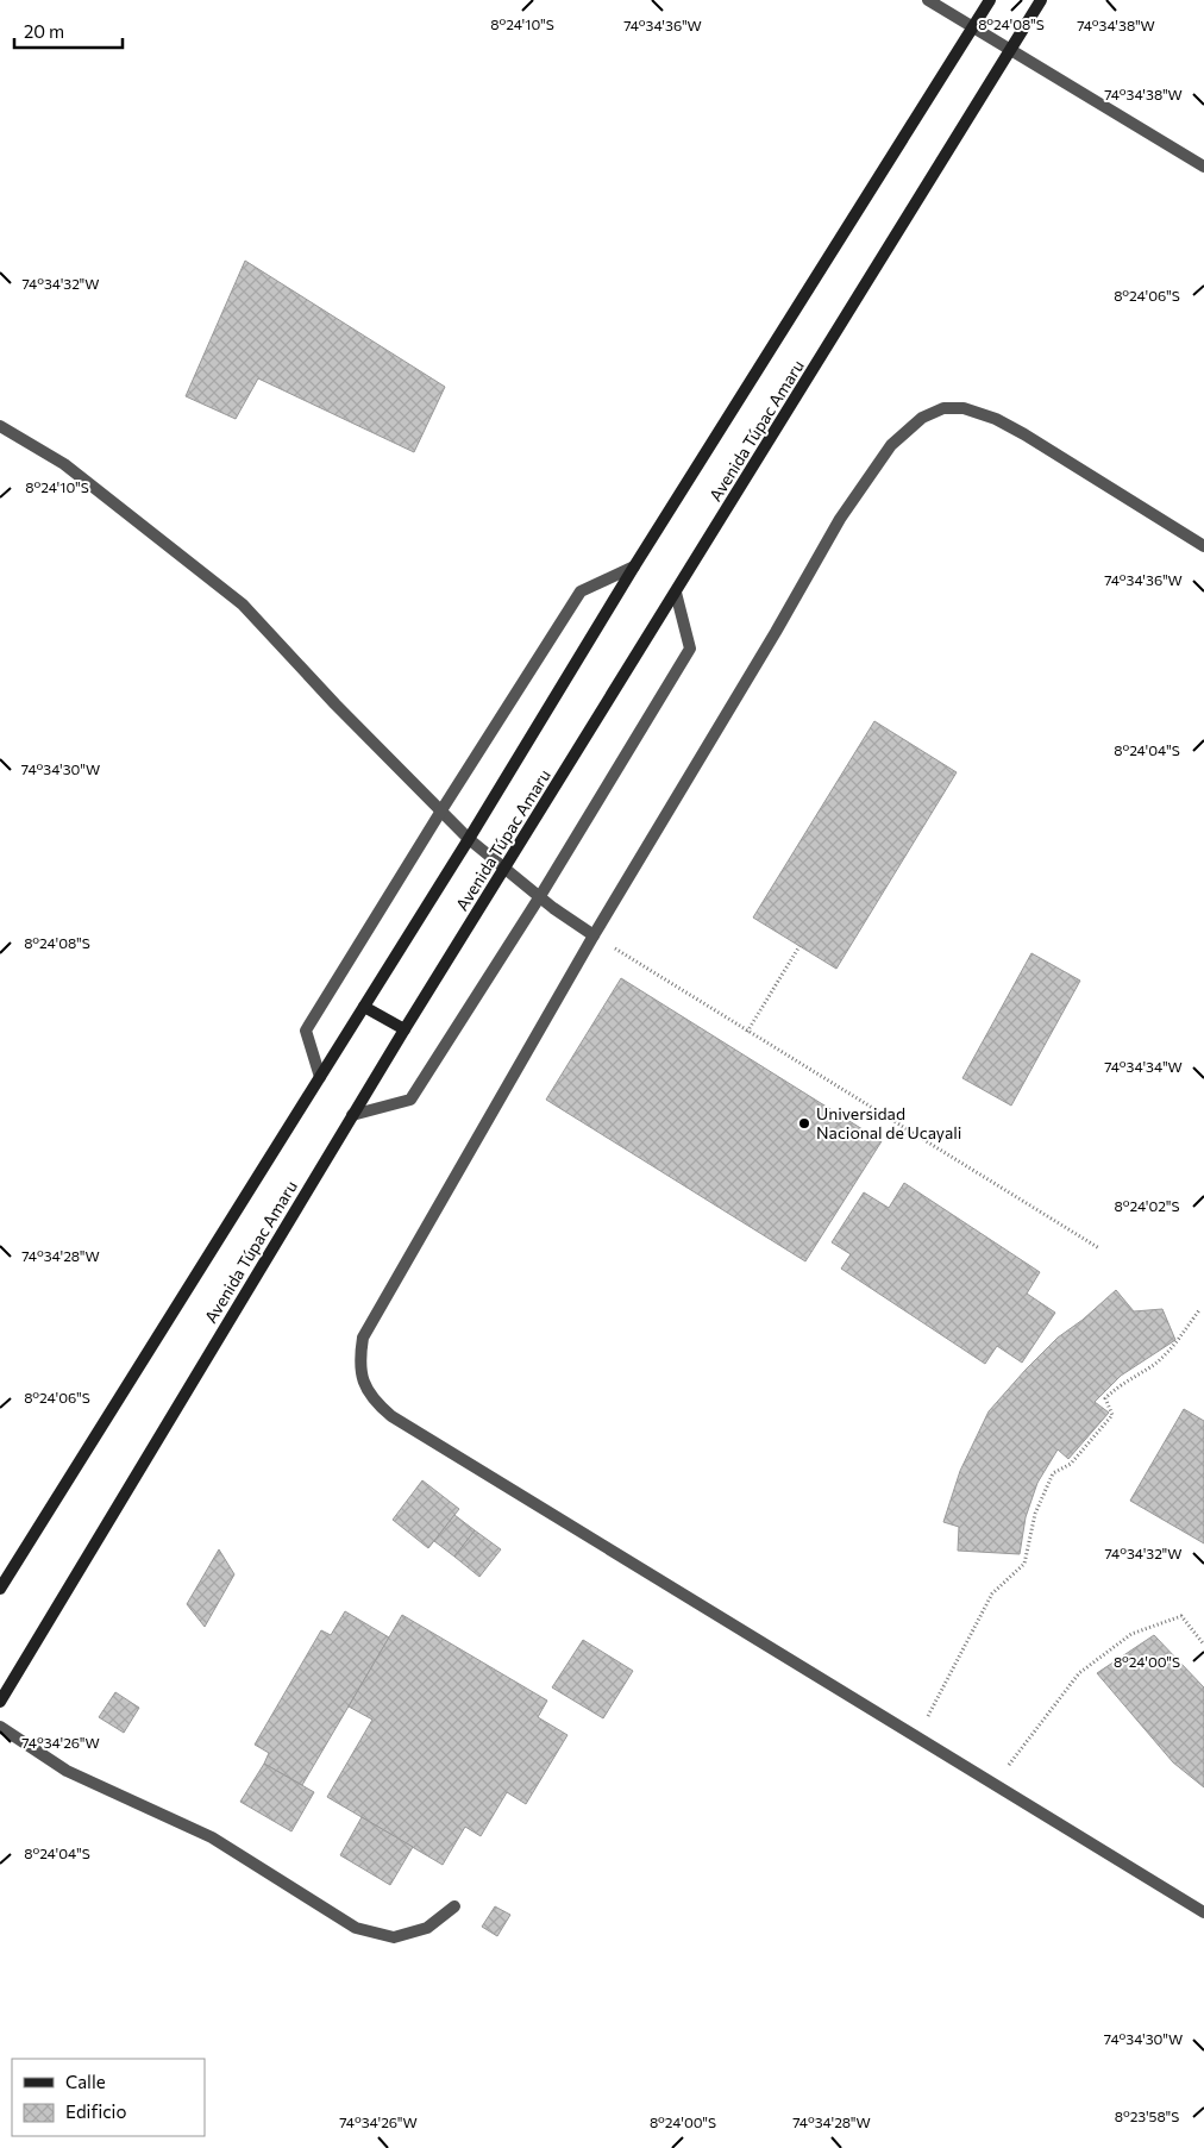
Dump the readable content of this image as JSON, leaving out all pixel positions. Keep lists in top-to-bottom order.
{
  "streets": {
    "main road": ["Avenida Túpac Amaru"]
  },
  "places": ["Universidad Nacional de Ucayali"],
  "legend": ["Calle", "Edificio"],
  "scale_bar": "20 m",
  "coordinates": [
    "8°24'10\"S",
    "8°24'08\"S",
    "74°34'36\"W",
    "74°34'38\"W",
    "74°34'32\"W",
    "8°24'06\"S",
    "8°24'04\"S",
    "74°34'30\"W",
    "74°34'34\"W",
    "8°24'02\"S",
    "74°34'28\"W",
    "8°24'00\"S",
    "74°34'26\"W",
    "8°23'58\"S"
  ]
}
